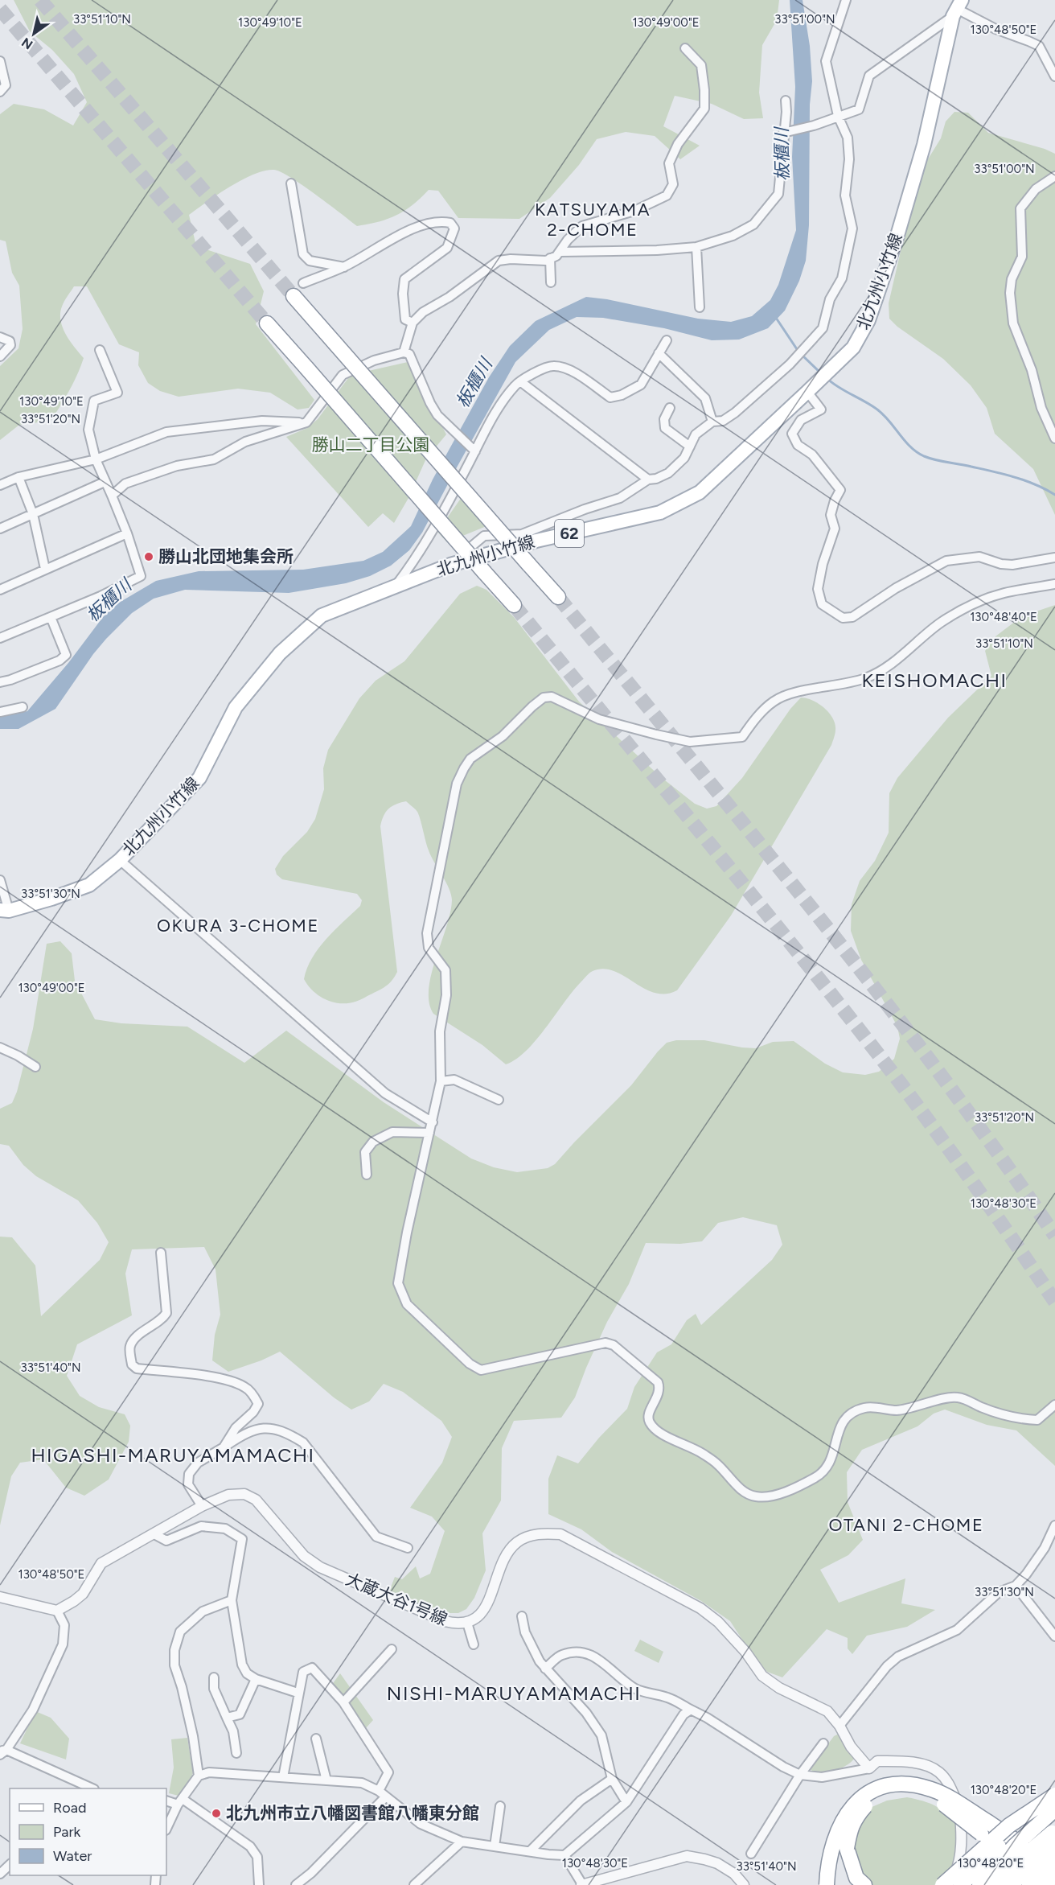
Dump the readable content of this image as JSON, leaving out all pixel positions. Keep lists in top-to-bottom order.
{
  "streets": {
    "main road": ["北九州小竹線", "62"],
    "street": ["大蔵大谷1号線"]
  },
  "districts": [
    "KATSUYAMA 2-CHOME",
    "KEISHOMACHI",
    "OKURA 3-CHOME",
    "HIGASHI-MARUYAMAMACHI",
    "OTANI 2-CHOME",
    "NISHI-MARUYAMAMACHI"
  ],
  "water": ["板櫃川"],
  "parks": ["勝山二丁目公園"],
  "places": ["勝山北団地集会所", "北九州市立八幡図書館八幡東分館"],
  "legend": ["Road", "Park", "Water"],
  "north": "bottom left",
  "coordinates": [
    "33°51'10\"N",
    "33°51'00\"N",
    "130°49'10\"E",
    "130°49'00\"E",
    "130°48'50\"E",
    "33°51'20\"N",
    "130°48'40\"E",
    "33°51'30\"N",
    "130°48'30\"E",
    "33°51'40\"N",
    "130°48'20\"E"
  ]
}
